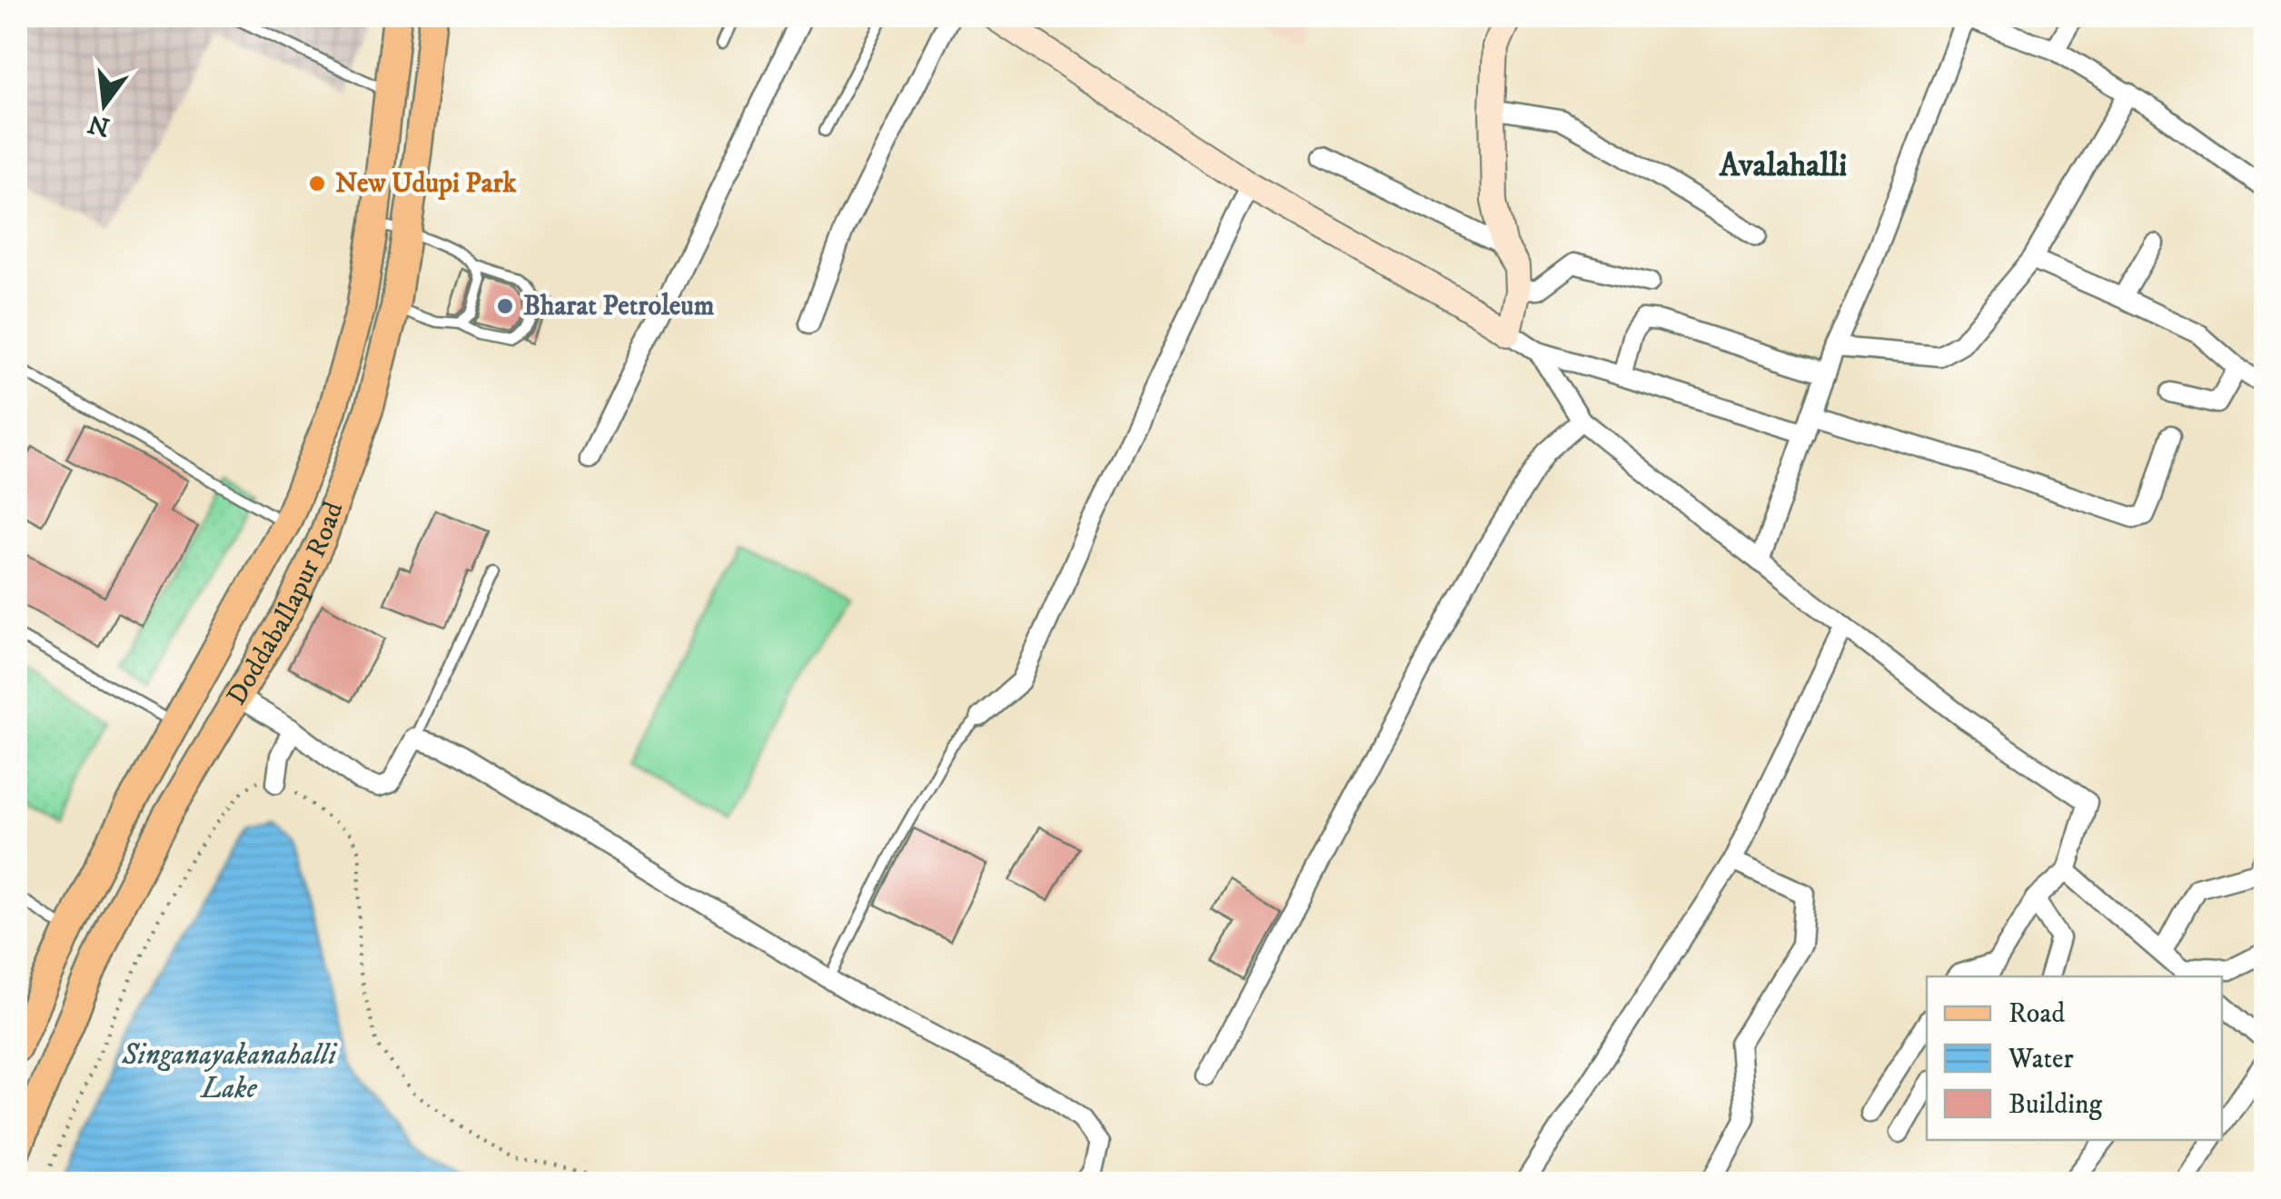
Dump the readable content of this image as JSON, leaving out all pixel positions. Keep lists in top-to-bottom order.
{
  "streets": {
    "main road": ["Doddaballapur Road"]
  },
  "districts": ["Avalahalli"],
  "water": ["Singanayakanahalli Lake"],
  "places": ["New Udupi Park", "Bharat Petroleum"],
  "legend": ["Road", "Water", "Building"],
  "north": "bottom"
}
